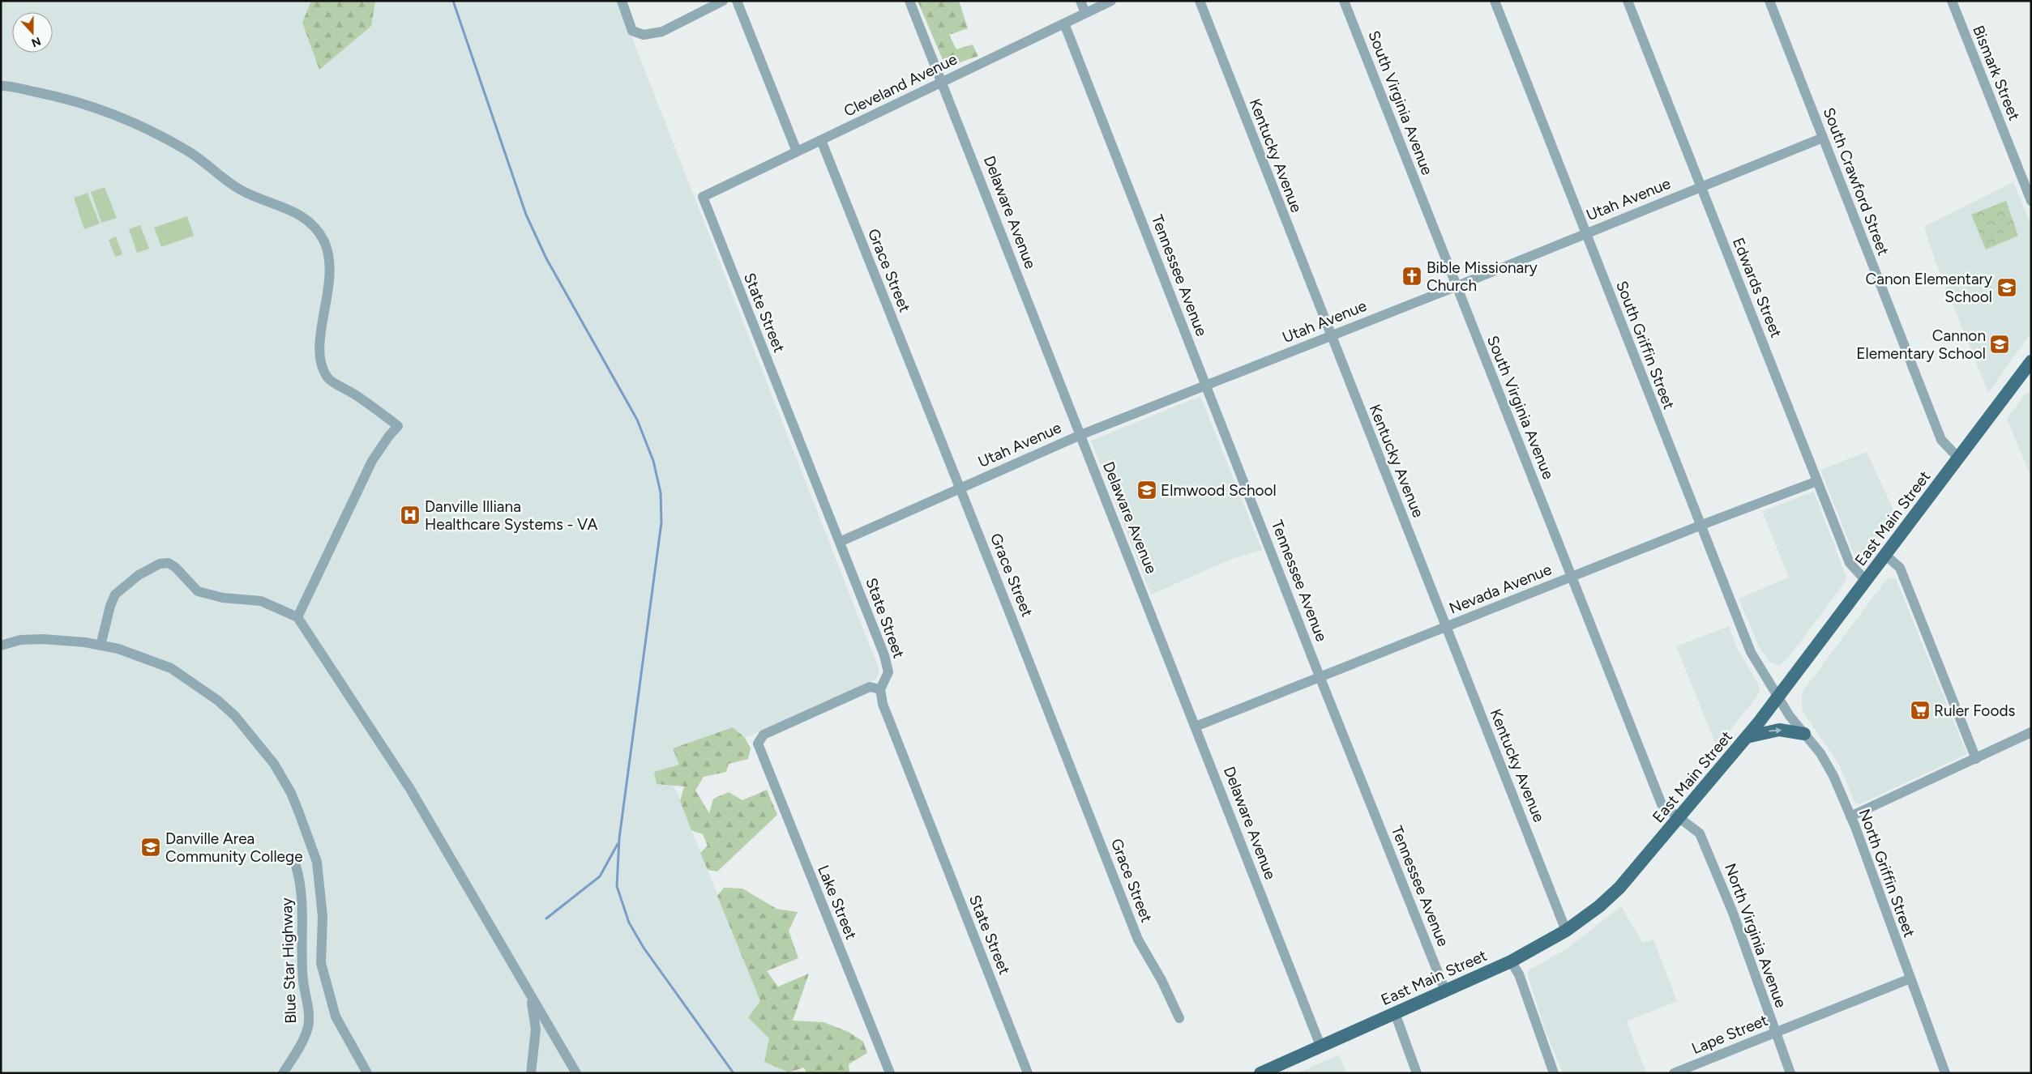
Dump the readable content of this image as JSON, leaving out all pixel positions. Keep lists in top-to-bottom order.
{
  "streets": {
    "main road": ["East Main Street"],
    "street": [
      "Bismark Street",
      "Cleveland Avenue",
      "South Virginia Avenue",
      "Kentucky Avenue",
      "South Crawford Street",
      "Utah Avenue",
      "Delaware Avenue",
      "Grace Street",
      "Tennessee Avenue",
      "Edwards Street",
      "State Street",
      "South Griffin Street",
      "Nevada Avenue",
      "North Griffin Street",
      "Lake Street",
      "North Virginia Avenue",
      "Blue Star Highway",
      "Lape Street"
    ]
  },
  "crossings": [
    ["Cleveland Avenue", "Delaware Avenue"],
    ["Cleveland Avenue", "Grace Street"],
    ["Cleveland Avenue", "Tennessee Avenue"],
    ["Cleveland Avenue", "State Street"],
    ["South Virginia Avenue", "Utah Avenue"],
    ["South Virginia Avenue", "East Main Street"],
    ["South Virginia Avenue", "Nevada Avenue"],
    ["South Virginia Avenue", "North Virginia Avenue"],
    ["Kentucky Avenue", "Utah Avenue"],
    ["Kentucky Avenue", "East Main Street"],
    ["Kentucky Avenue", "Nevada Avenue"],
    ["South Crawford Street", "Utah Avenue"],
    ["South Crawford Street", "East Main Street"],
    ["Utah Avenue", "Delaware Avenue"],
    ["Utah Avenue", "Grace Street"],
    ["Utah Avenue", "Tennessee Avenue"],
    ["Utah Avenue", "Edwards Street"],
    ["Utah Avenue", "State Street"],
    ["Utah Avenue", "South Griffin Street"],
    ["Delaware Avenue", "East Main Street"],
    ["Delaware Avenue", "Nevada Avenue"],
    ["Tennessee Avenue", "East Main Street"],
    ["Tennessee Avenue", "Nevada Avenue"],
    ["Edwards Street", "East Main Street"],
    ["Edwards Street", "Nevada Avenue"],
    ["State Street", "Lake Street"],
    ["South Griffin Street", "East Main Street"],
    ["South Griffin Street", "Nevada Avenue"],
    ["South Griffin Street", "North Griffin Street"],
    ["East Main Street", "North Griffin Street"],
    ["East Main Street", "North Virginia Avenue"],
    ["North Griffin Street", "Lape Street"],
    ["North Virginia Avenue", "Lape Street"]
  ],
  "places": {
    "church": ["Bible Missionary Church"],
    "school or university": [
      "Canon Elementary School",
      "Cannon Elementary School",
      "Elmwood School",
      "Danville Area Community College"
    ],
    "hospital": ["Danville Illiana Healthcare Systems - VA"],
    "supermarket": ["Ruler Foods"]
  },
  "north": "bottom"
}
